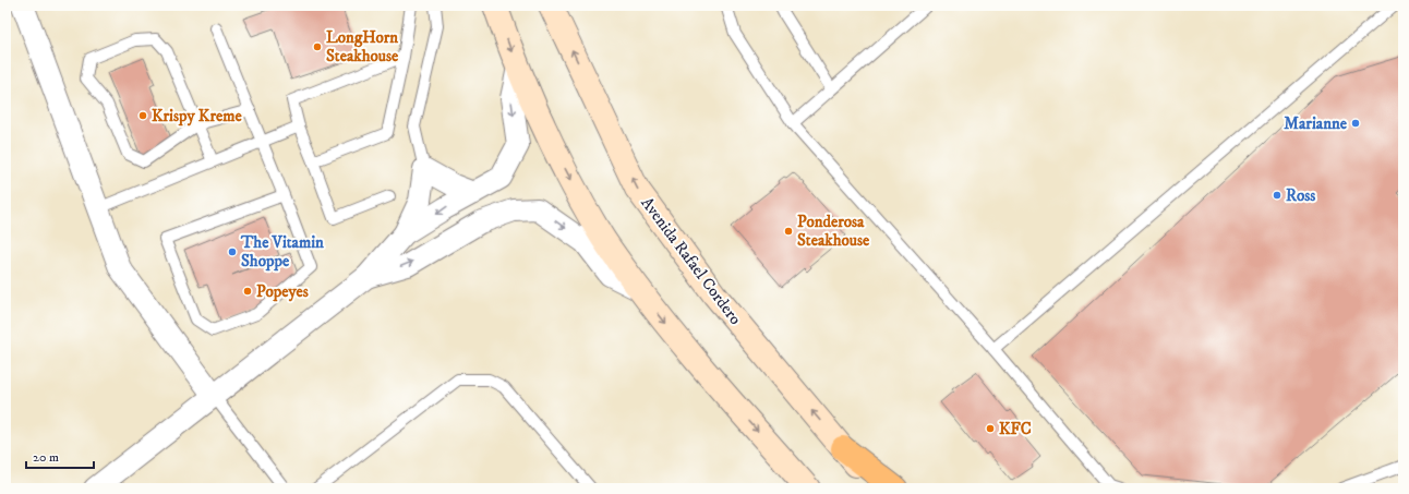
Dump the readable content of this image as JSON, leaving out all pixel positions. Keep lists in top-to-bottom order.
{
  "streets": {
    "main road": ["Avenida Rafael Cordero"]
  },
  "places": [
    "LongHorn Steakhouse",
    "Krispy Kreme",
    "Marianne",
    "Ross",
    "Ponderosa Steakhouse",
    "The Vitamin Shoppe",
    "Popeyes",
    "KFC"
  ],
  "scale_bar": "20 m"
}
